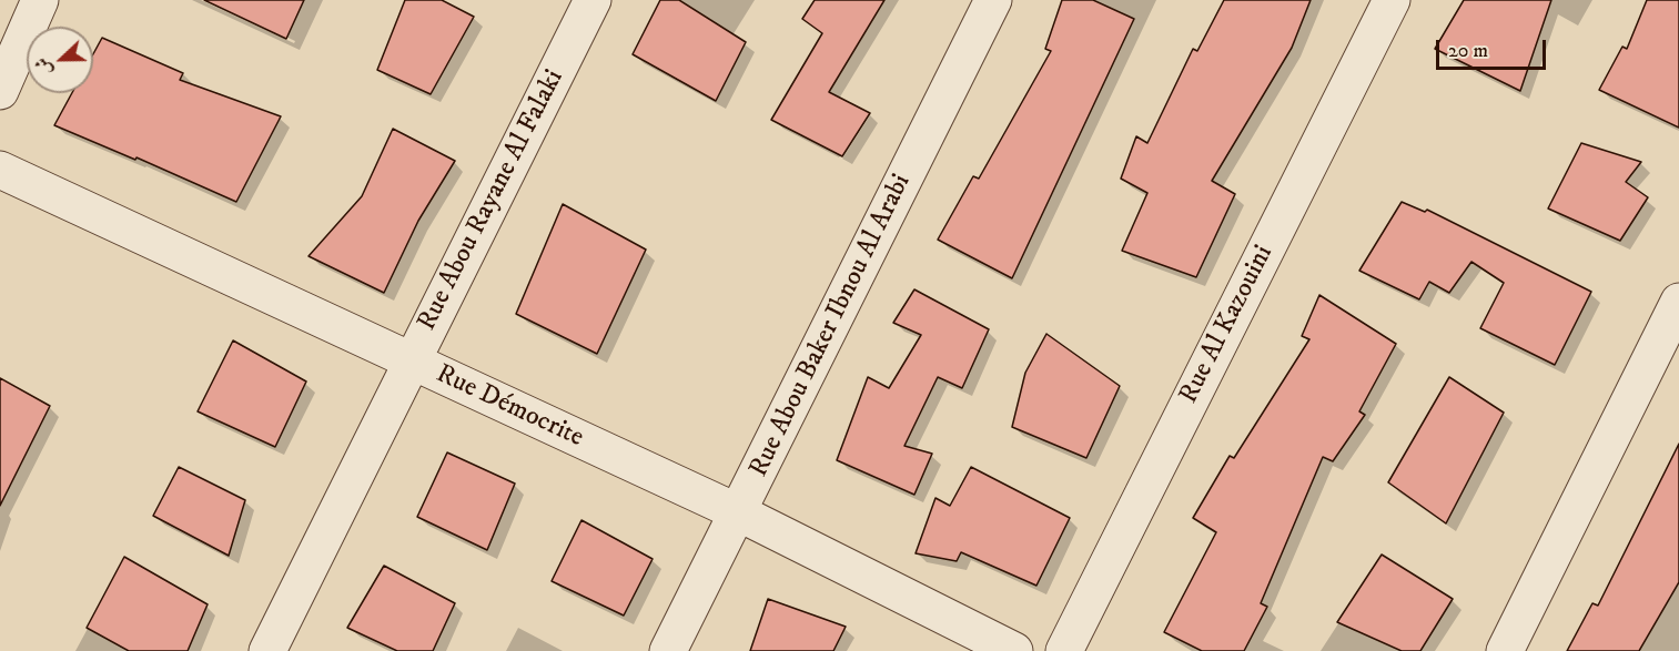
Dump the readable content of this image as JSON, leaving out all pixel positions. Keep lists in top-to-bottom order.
{
  "streets": {
    "street": [
      "Rue Abou Rayane Al Falaki",
      "Rue Al Kazouini",
      "Rue Abou Baker Ibnou Al Arabi",
      "Rue Démocrite"
    ]
  },
  "crossings": [
    ["Rue Abou Rayane Al Falaki", "Rue Démocrite"],
    ["Rue Abou Baker Ibnou Al Arabi", "Rue Démocrite"]
  ],
  "scale_bar": "20 m",
  "north": "left"
}
